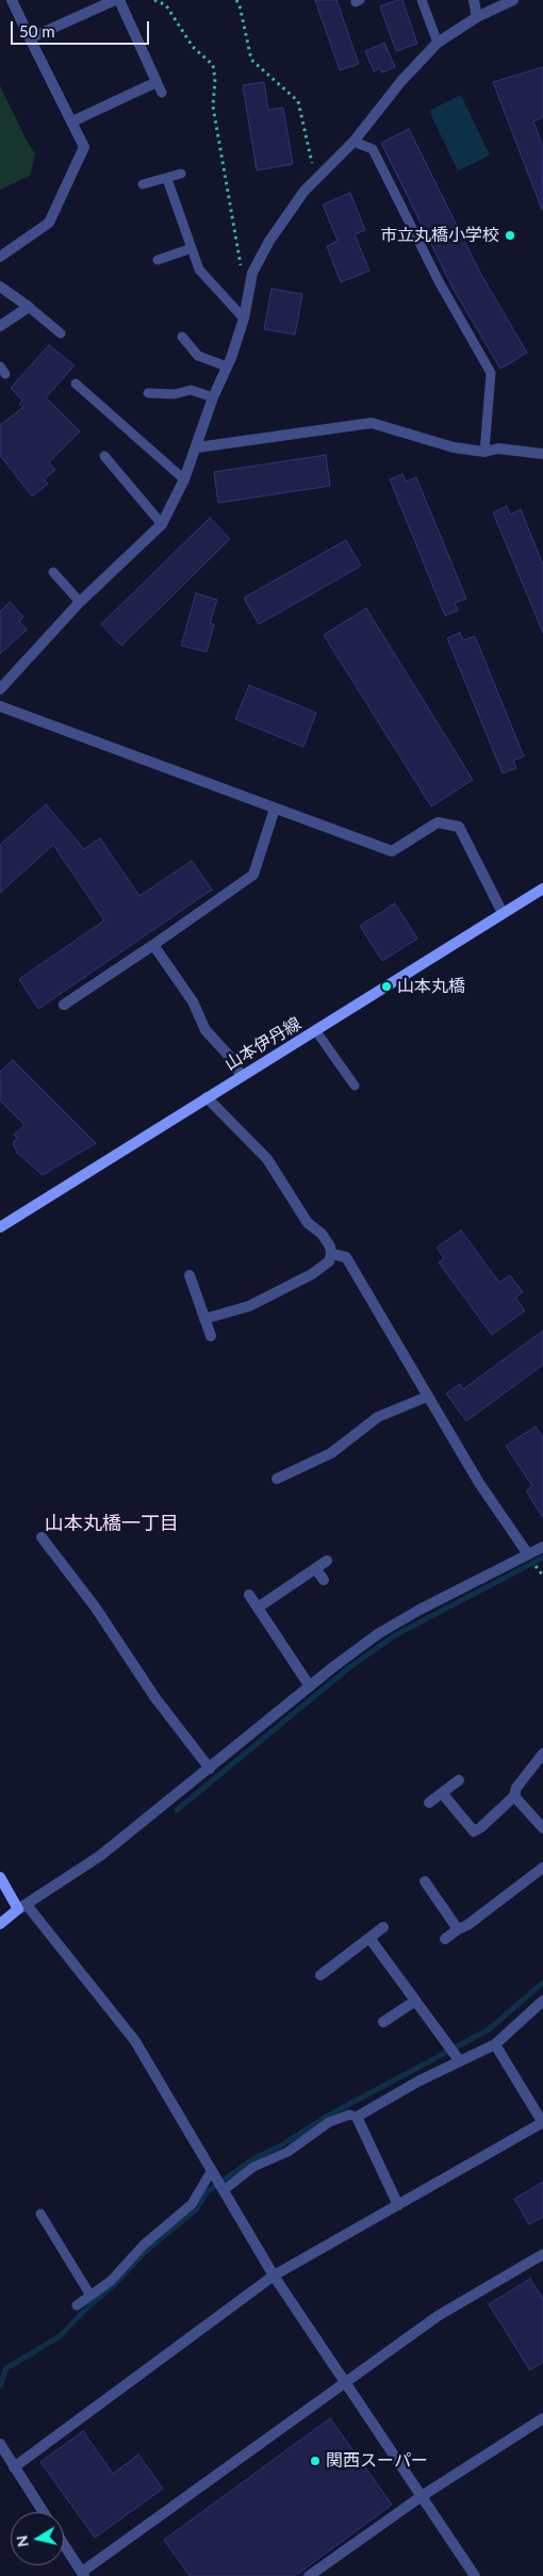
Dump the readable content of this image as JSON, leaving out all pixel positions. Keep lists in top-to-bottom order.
{
  "streets": {
    "main road": ["山本伊丹線"]
  },
  "districts": ["山本丸橋一丁目"],
  "places": ["市立丸橋小学校", "山本丸橋", "関西スーパー"],
  "scale_bar": "50 m",
  "north": "left"
}
